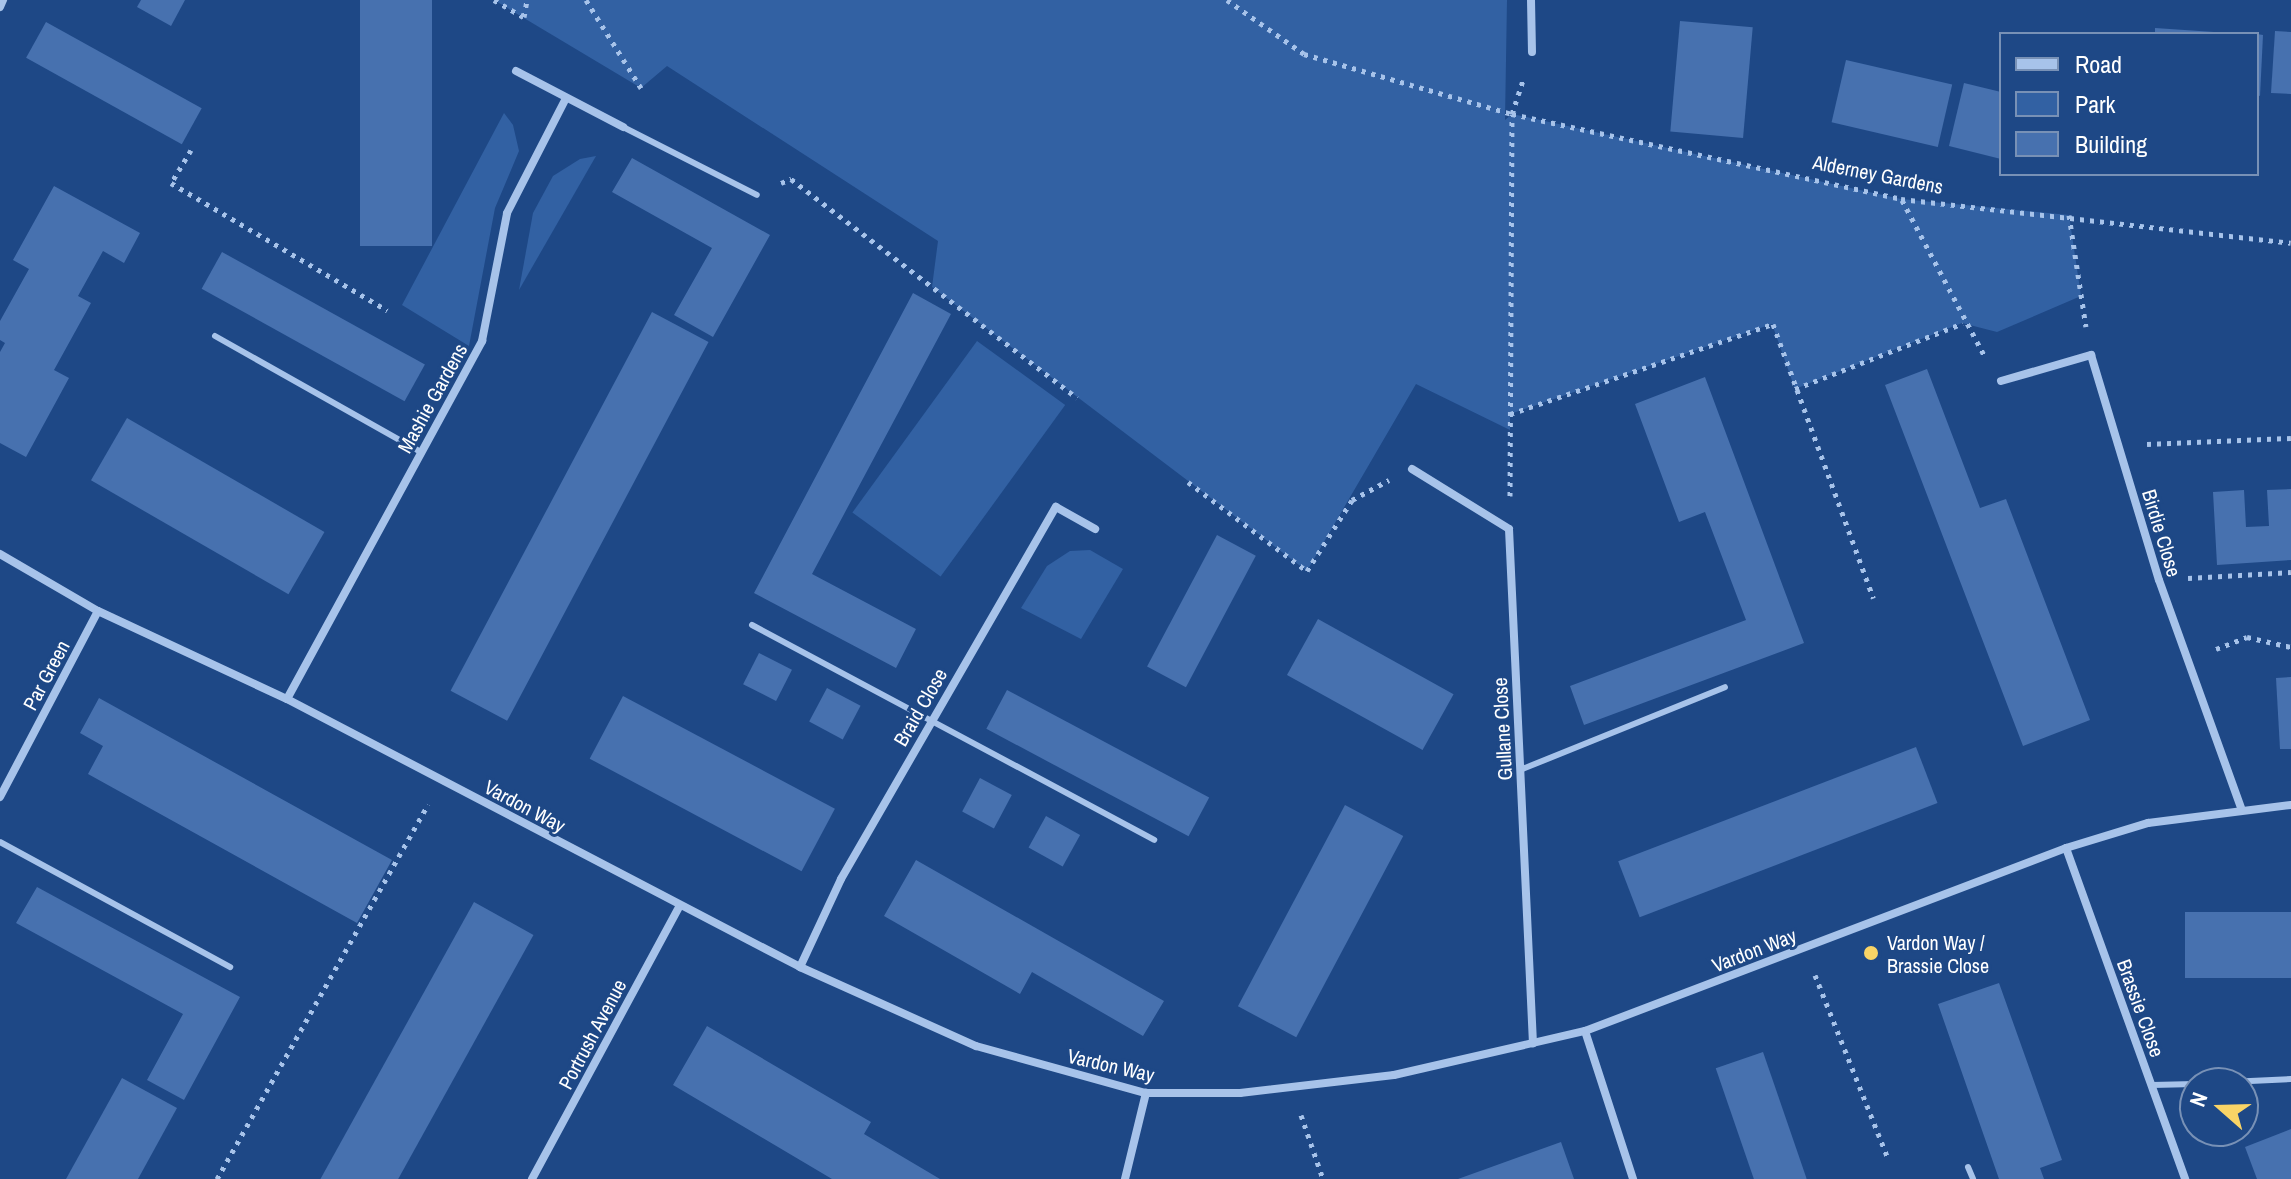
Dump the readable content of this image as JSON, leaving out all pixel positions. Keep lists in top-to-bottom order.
{
  "streets": {
    "street": [
      "Mashie Gardens",
      "Birdie Close",
      "Par Green",
      "Braid Close",
      "Gullane Close",
      "Vardon Way",
      "Brassie Close",
      "Portrush Avenue"
    ],
    "path": ["Alderney Gardens"]
  },
  "crossings": [
    ["Mashie Gardens", "Vardon Way"],
    ["Birdie Close", "Vardon Way"],
    ["Par Green", "Vardon Way"],
    ["Braid Close", "Vardon Way"],
    ["Gullane Close", "Vardon Way"],
    ["Vardon Way", "Brassie Close"],
    ["Vardon Way", "Portrush Avenue"]
  ],
  "places": ["Vardon Way / Brassie Close"],
  "legend": ["Road", "Park", "Building"],
  "north": "left"
}
